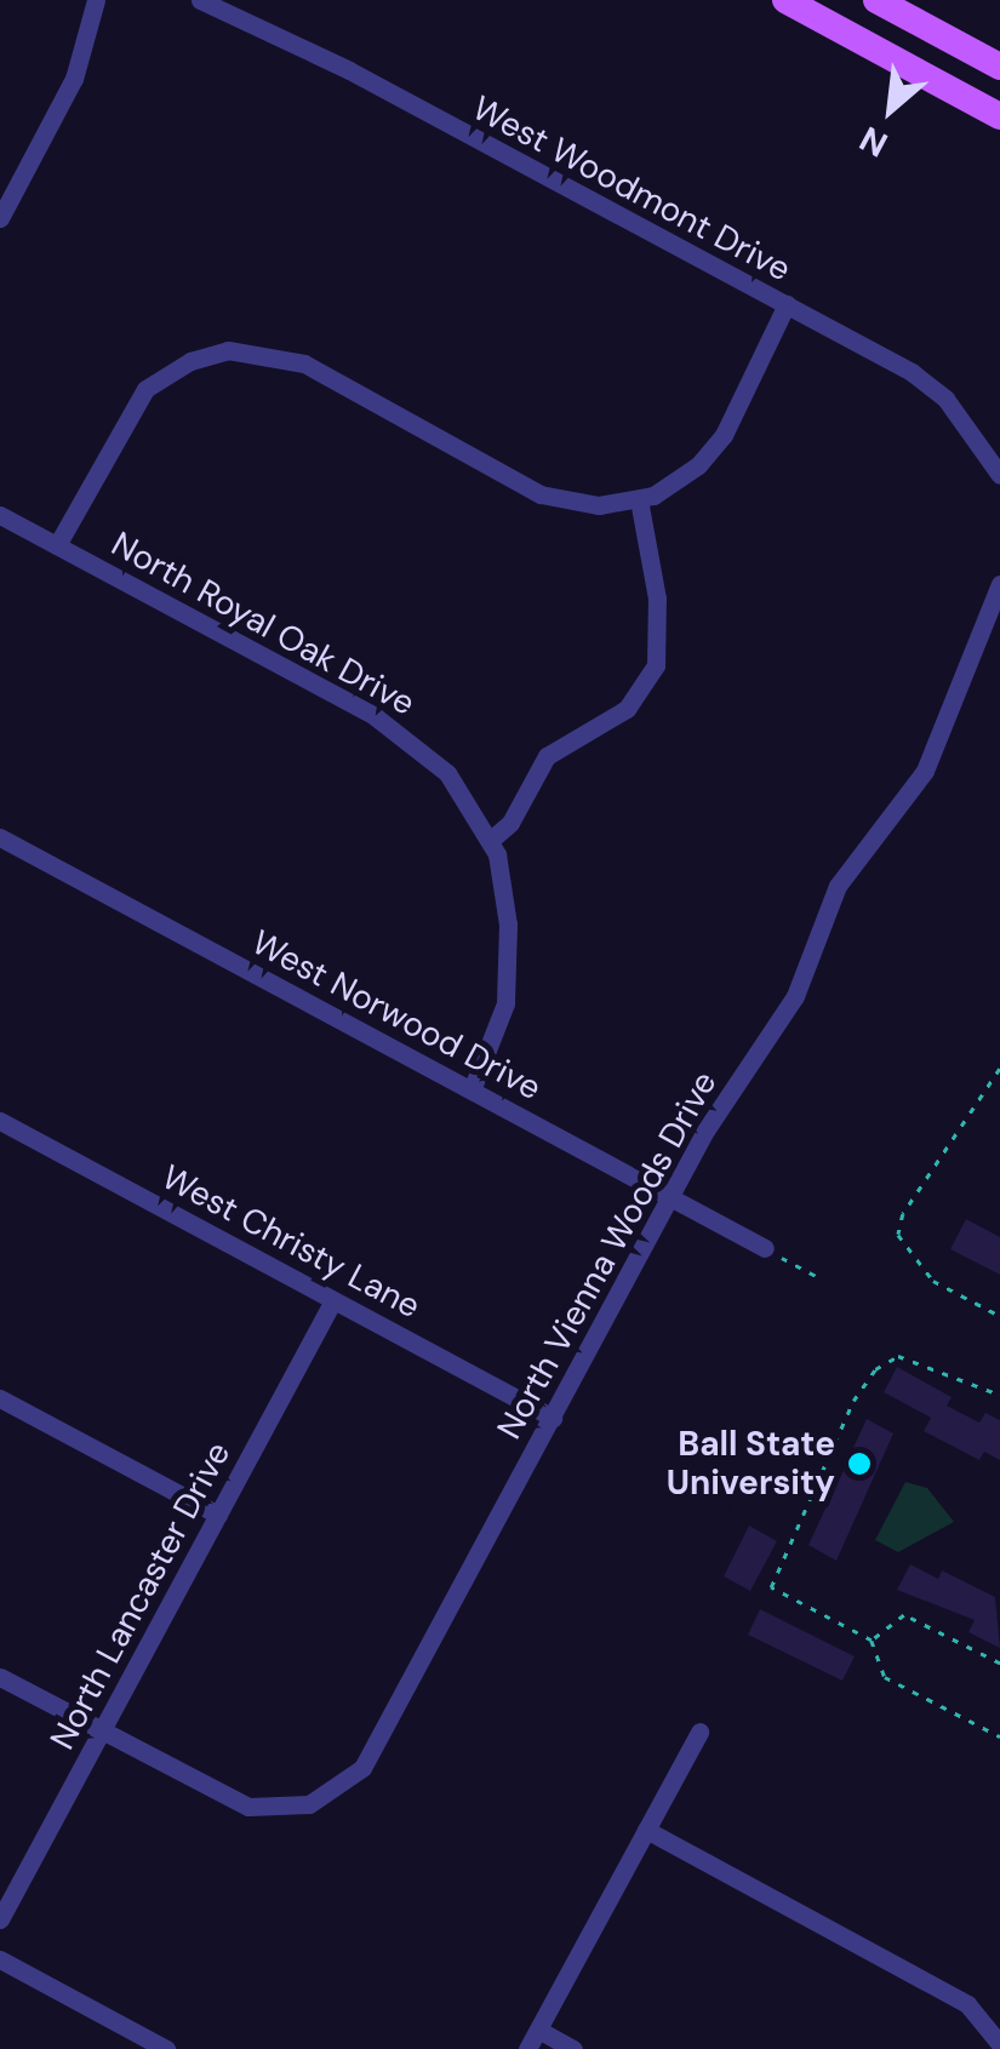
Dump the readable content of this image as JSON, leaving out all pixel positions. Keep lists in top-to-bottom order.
{
  "streets": {
    "street": [
      "West Woodmont Drive",
      "North Royal Oak Drive",
      "West Norwood Drive",
      "West Christy Lane",
      "North Vienna Woods Drive",
      "North Lancaster Drive"
    ]
  },
  "crossings": [
    ["North Royal Oak Drive", "West Norwood Drive"],
    ["West Norwood Drive", "North Vienna Woods Drive"],
    ["West Christy Lane", "North Vienna Woods Drive"],
    ["West Christy Lane", "North Lancaster Drive"],
    ["North Vienna Woods Drive", "North Lancaster Drive"]
  ],
  "places": ["Ball State University"],
  "north": "bottom left"
}
